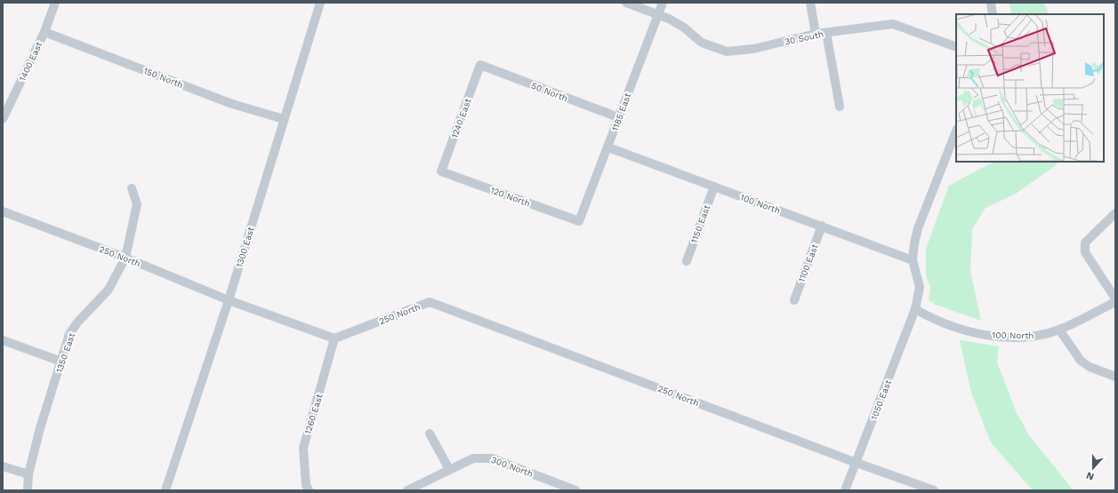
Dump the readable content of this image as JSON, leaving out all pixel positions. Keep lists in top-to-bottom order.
{
  "streets": {
    "street": [
      "30 South",
      "1400 East",
      "150 North",
      "50 North",
      "1185 East",
      "1240 East",
      "120 North",
      "100 North",
      "1150 East",
      "1300 East",
      "250 North",
      "1100 East",
      "1350 East",
      "1050 East",
      "1260 East",
      "300 North"
    ]
  },
  "crossings": [
    ["30 South", "1185 East"],
    ["1400 East", "150 North"],
    ["150 North", "1300 East"],
    ["50 North", "1185 East"],
    ["50 North", "1240 East"],
    ["1185 East", "120 North"],
    ["1185 East", "100 North"],
    ["1240 East", "120 North"],
    ["100 North", "1150 East"],
    ["100 North", "1100 East"],
    ["100 North", "1050 East"],
    ["1300 East", "250 North"],
    ["250 North", "1350 East"],
    ["250 North", "1050 East"],
    ["250 North", "1260 East"]
  ],
  "north": "bottom"
}
